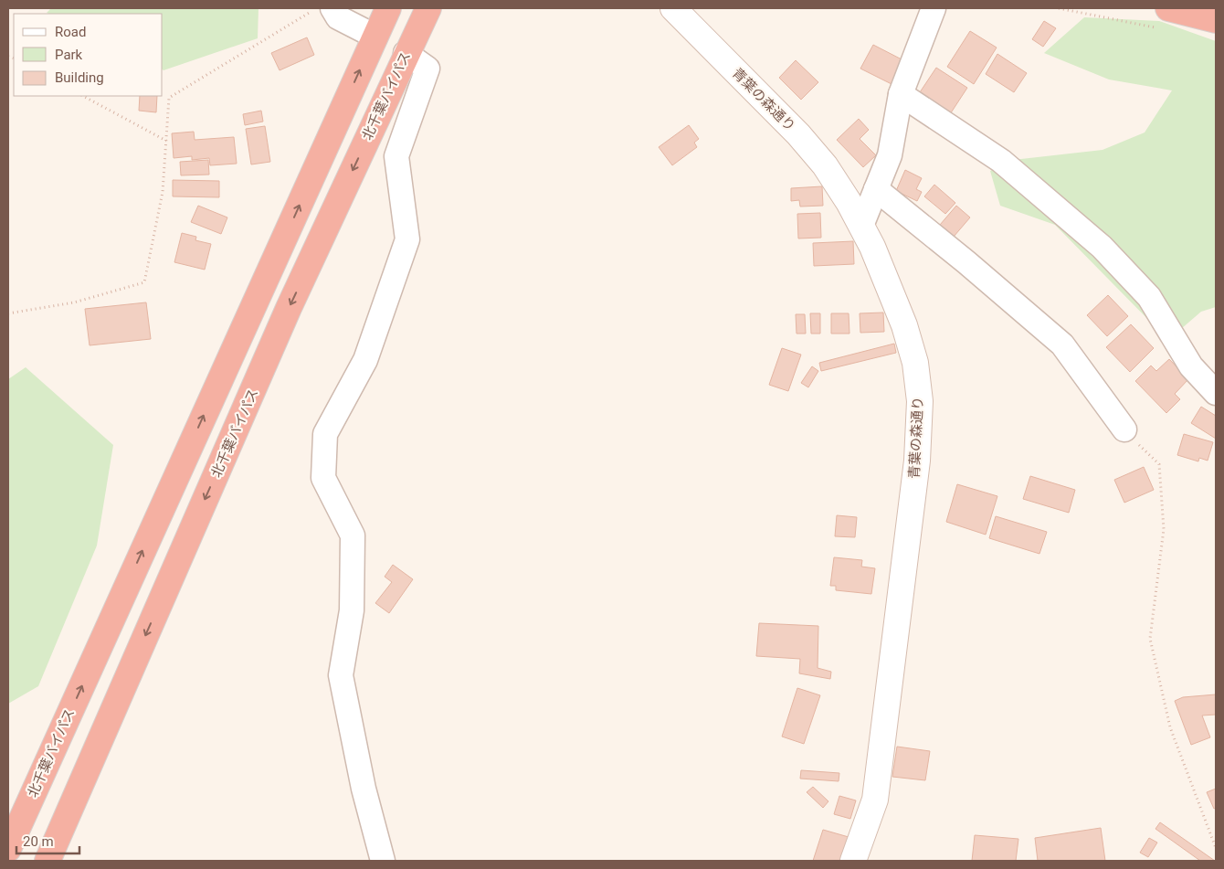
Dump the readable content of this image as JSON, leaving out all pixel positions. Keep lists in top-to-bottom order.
{
  "streets": {
    "highway": ["北千葉バイパス"],
    "street": ["青葉の森通り"]
  },
  "legend": ["Road", "Park", "Building"],
  "scale_bar": "20 m"
}
